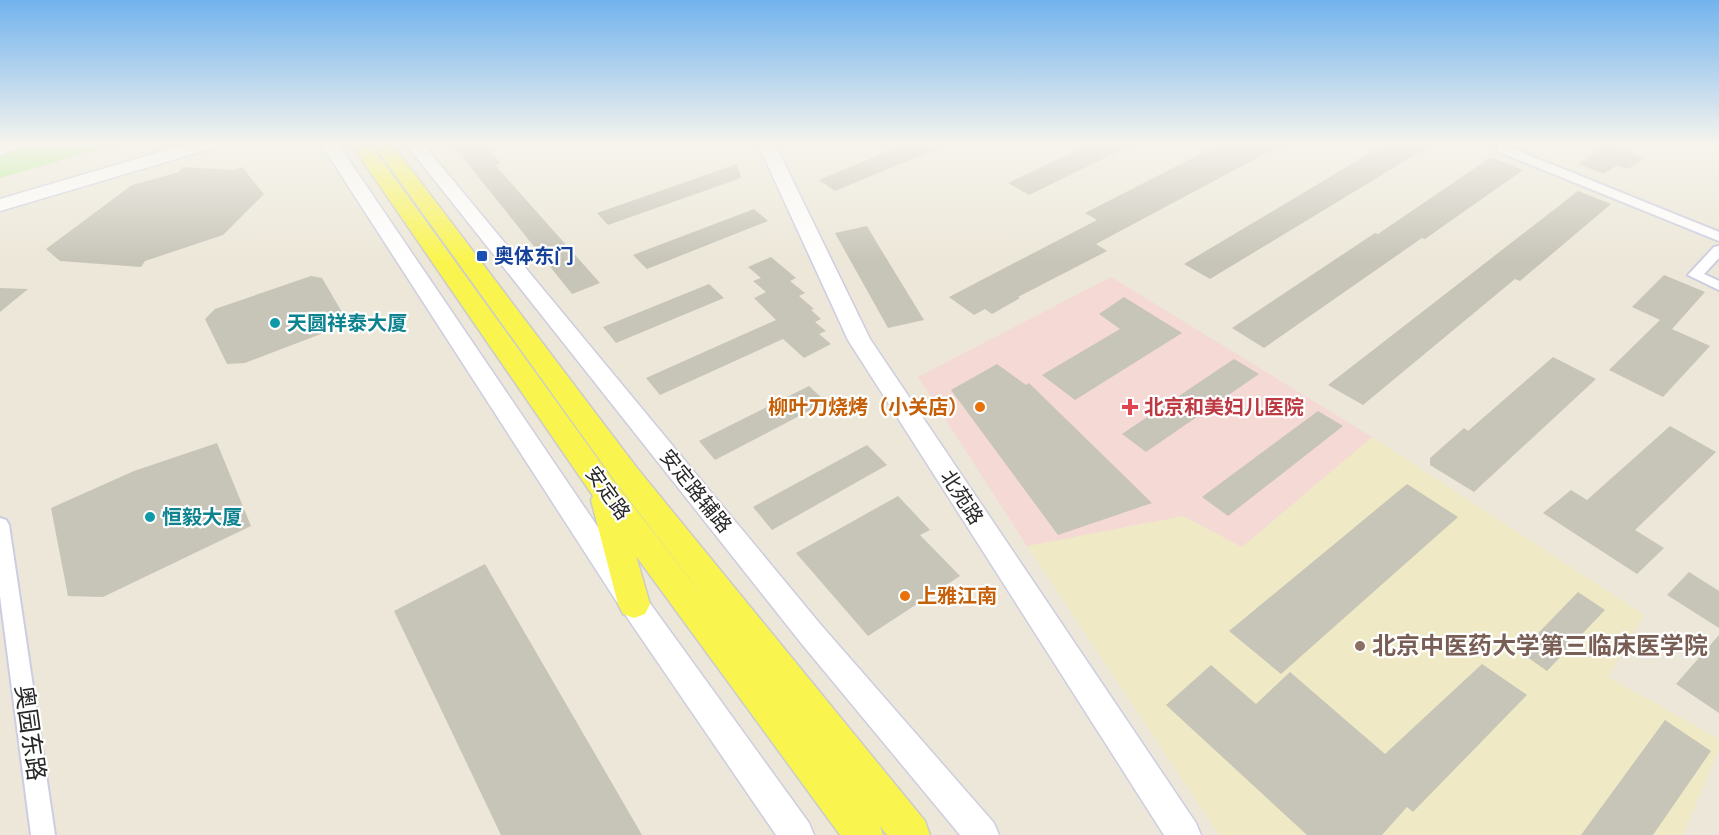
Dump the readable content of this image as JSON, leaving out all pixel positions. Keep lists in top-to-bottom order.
{
  "streets": {
    "main road": ["安定路"],
    "street": ["安定路辅路", "北苑路", "奥园东路"]
  },
  "places": {
    "transit": ["奥体东门"],
    "other": [
      "天圆祥泰大厦",
      "柳叶刀烧烤（小关店）",
      "恒毅大厦",
      "上雅江南",
      "北京中医药大学第三临床医学院"
    ],
    "health": ["北京和美妇儿医院"]
  }
}
